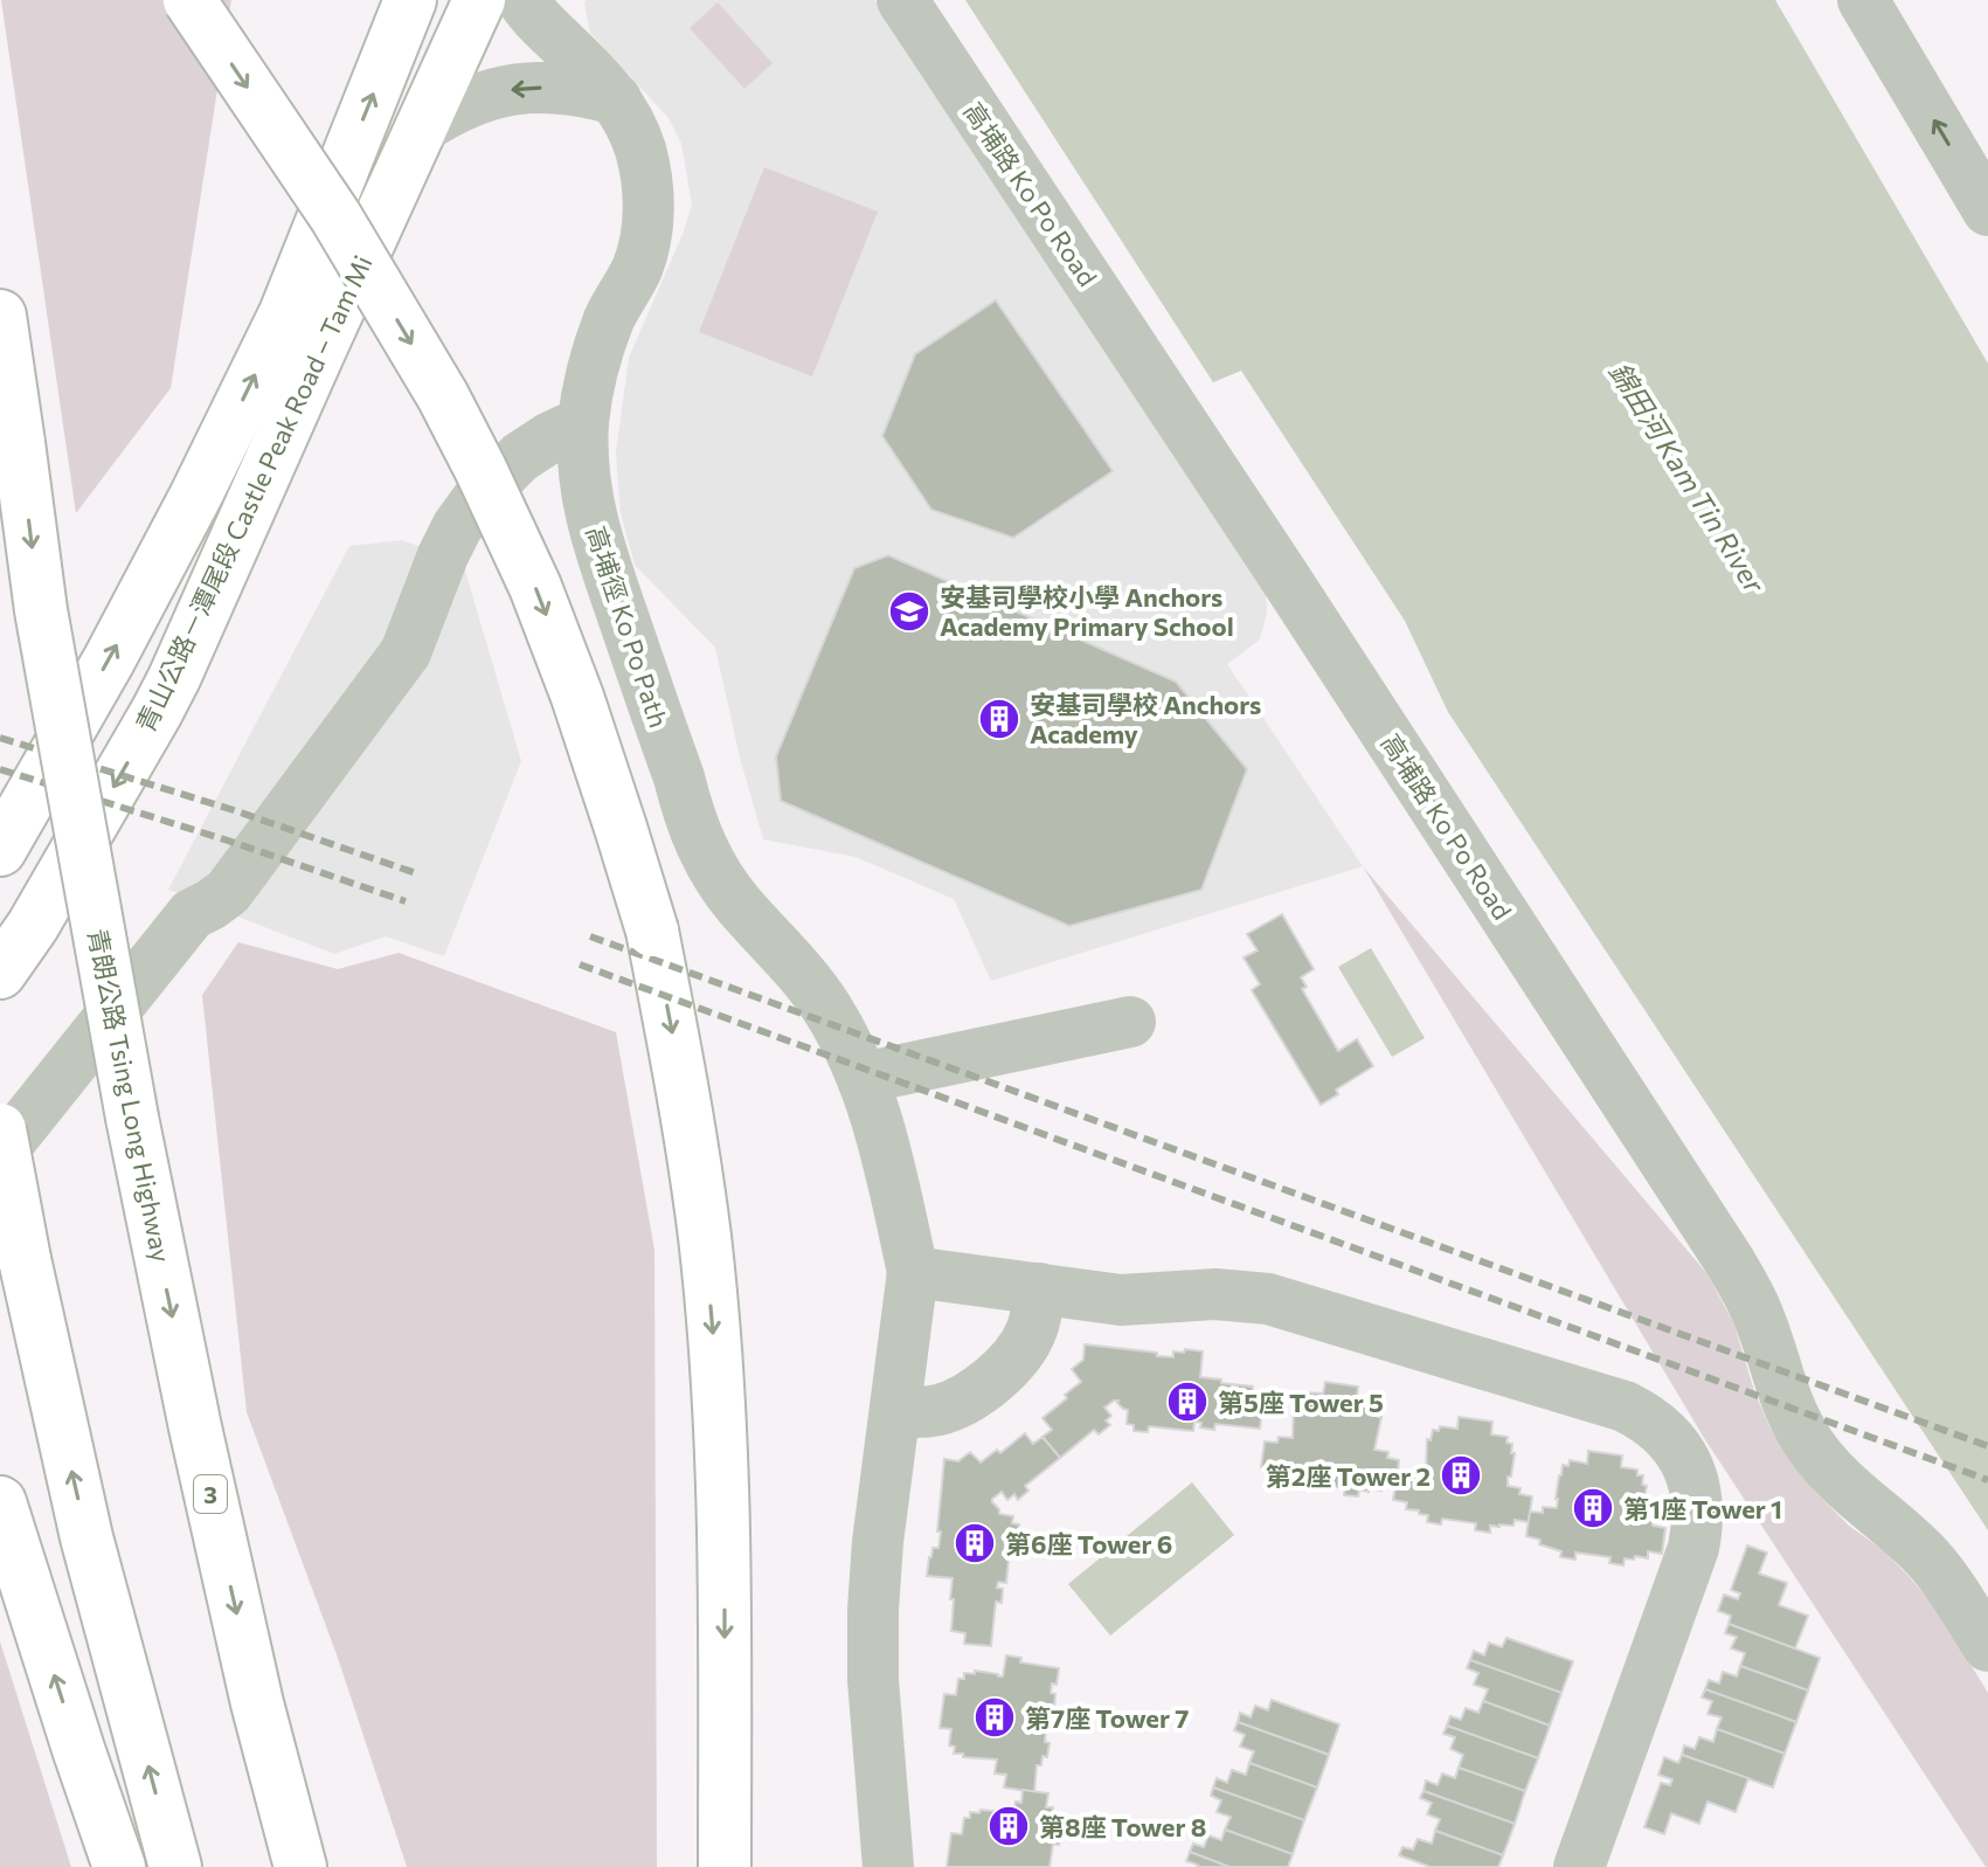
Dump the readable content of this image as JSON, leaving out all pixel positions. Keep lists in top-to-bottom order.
{
  "streets": {
    "main road": ["青山公路－潭尾段 Castle Peak Road – Tam Mi", "青朗公路 Tsing Long Highway", "3"],
    "street": ["高埔路 Ko Po Road", "高埔徑 Ko Po Path"]
  },
  "water": ["錦田河 Kam Tin River"],
  "places": {
    "school or university": ["安基司學校小學 Anchors Academy Primary School"],
    "building": [
      "安基司學校 Anchors Academy",
      "第5座 Tower 5",
      "第2座 Tower 2",
      "第1座 Tower 1",
      "第6座 Tower 6",
      "第7座 Tower 7",
      "第8座 Tower 8"
    ]
  }
}
